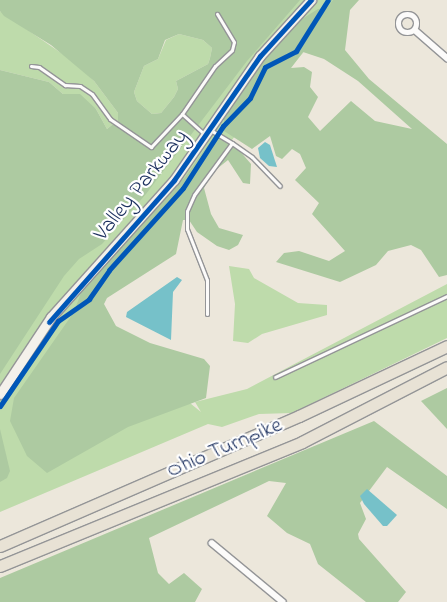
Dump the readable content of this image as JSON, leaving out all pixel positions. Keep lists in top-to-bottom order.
{
  "streets": {
    "highway": ["Ohio Turnpike"],
    "street": ["Valley Parkway"]
  }
}
